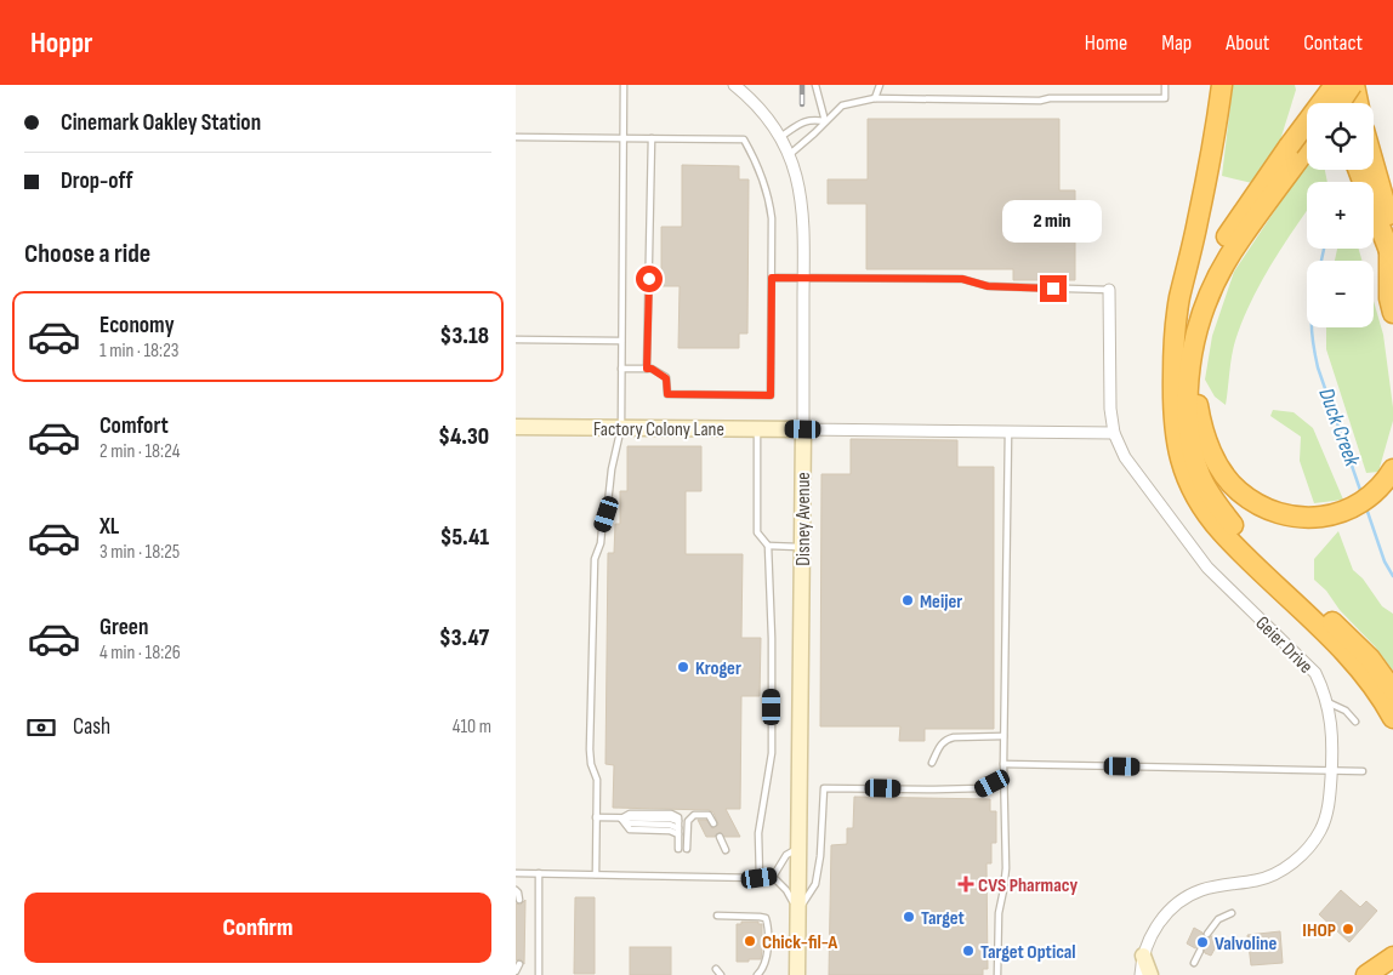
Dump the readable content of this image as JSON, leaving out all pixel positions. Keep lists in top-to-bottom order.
{
  "streets": {
    "street": ["Factory Colony Lane", "Disney Avenue", "Geier Drive"]
  },
  "crossings": [
    ["Factory Colony Lane", "Disney Avenue"]
  ],
  "water": ["Duck Creek"],
  "places": {
    "other": [
      "Meijer",
      "Kroger",
      "Target",
      "IHOP",
      "Chick-fil-A",
      "Valvoline",
      "Target Optical"
    ],
    "health": ["CVS Pharmacy"]
  },
  "page": {
    "header": "Hoppr",
    "nav": [
      "Home",
      "Map",
      "About",
      "Contact"
    ],
    "banner": ["Cinemark Oakley Station", "Drop-off"],
    "map_buttons": ["+", "−"],
    "bubble": "2 min",
    "heading": "Choose a ride",
    "list": [
      {
        "name": "Economy",
        "note": "1 min · 18:23",
        "value": "$3.18"
      },
      {
        "name": "Comfort",
        "note": "2 min · 18:24",
        "value": "$4.30"
      },
      {
        "name": "XL",
        "note": "3 min · 18:25",
        "value": "$5.41"
      },
      {
        "name": "Green",
        "note": "4 min · 18:26",
        "value": "$3.47"
      }
    ],
    "pay": ["Cash", "410 m"],
    "buttons": "Confirm"
  }
}
